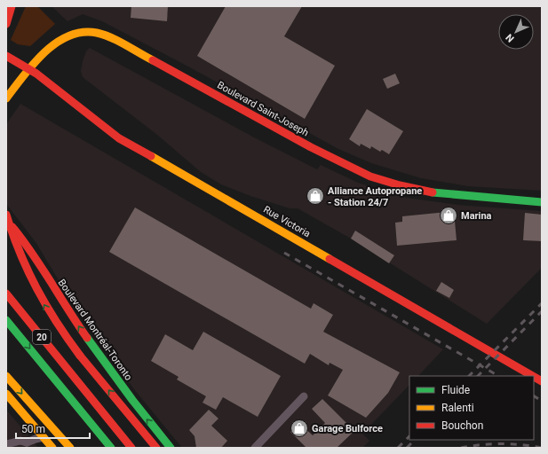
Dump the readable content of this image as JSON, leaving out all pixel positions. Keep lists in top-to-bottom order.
{
  "streets": {
    "main road": [
      "Boulevard Saint-Joseph",
      "Rue Victoria",
      "Boulevard Montréal-Toronto",
      "20"
    ]
  },
  "crossings": [
    ["Boulevard Saint-Joseph", "Rue Victoria"]
  ],
  "places": {
    "shop": ["Alliance Autopropane - Station 24/7", "Marina", "Garage Bulforce"]
  },
  "legend": ["Fluide", "Ralenti", "Bouchon"],
  "scale_bar": "50 m",
  "north": "bottom left"
}
